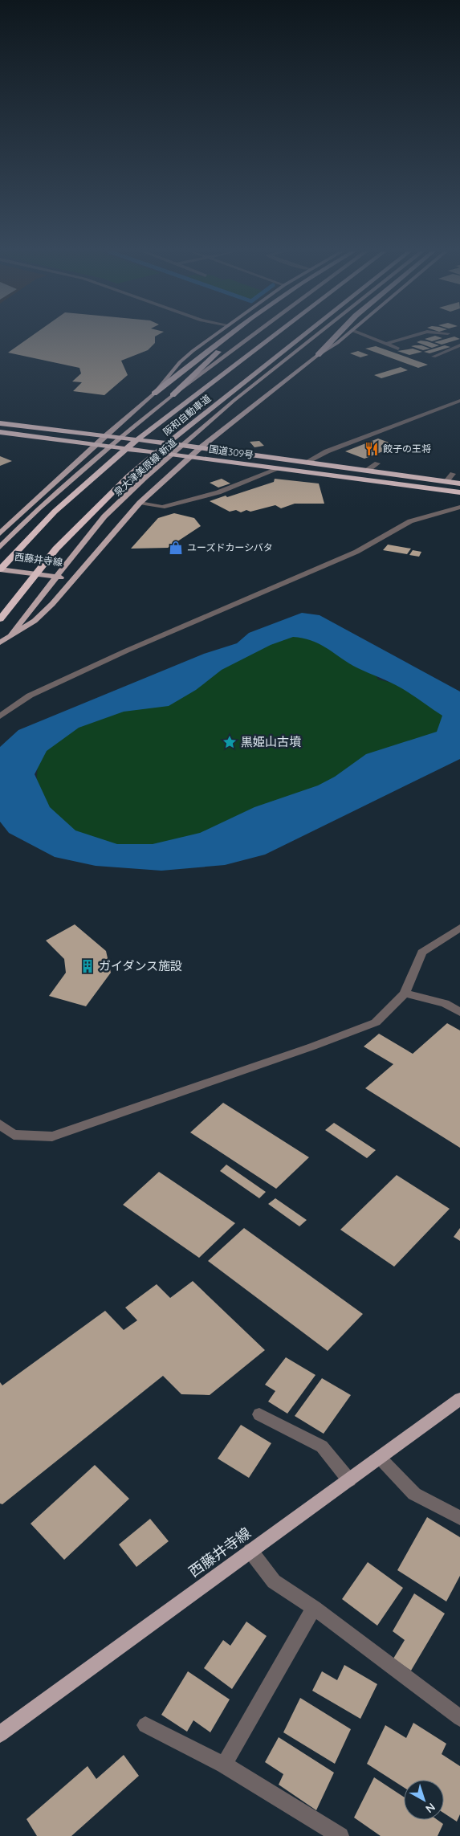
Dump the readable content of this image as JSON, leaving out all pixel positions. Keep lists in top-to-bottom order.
{
  "streets": {
    "highway": ["阪和自動車道", "国道309号"],
    "main road": ["泉大津美原線 新道", "西藤井寺線"]
  },
  "crossings": [
    ["阪和自動車道", "西藤井寺線"]
  ],
  "places": {
    "restaurant": ["餃子の王将"],
    "shop": ["ユーズドカーシバタ"],
    "place": ["黒姫山古墳"],
    "building": ["ガイダンス施設"]
  },
  "north": "bottom right"
}
